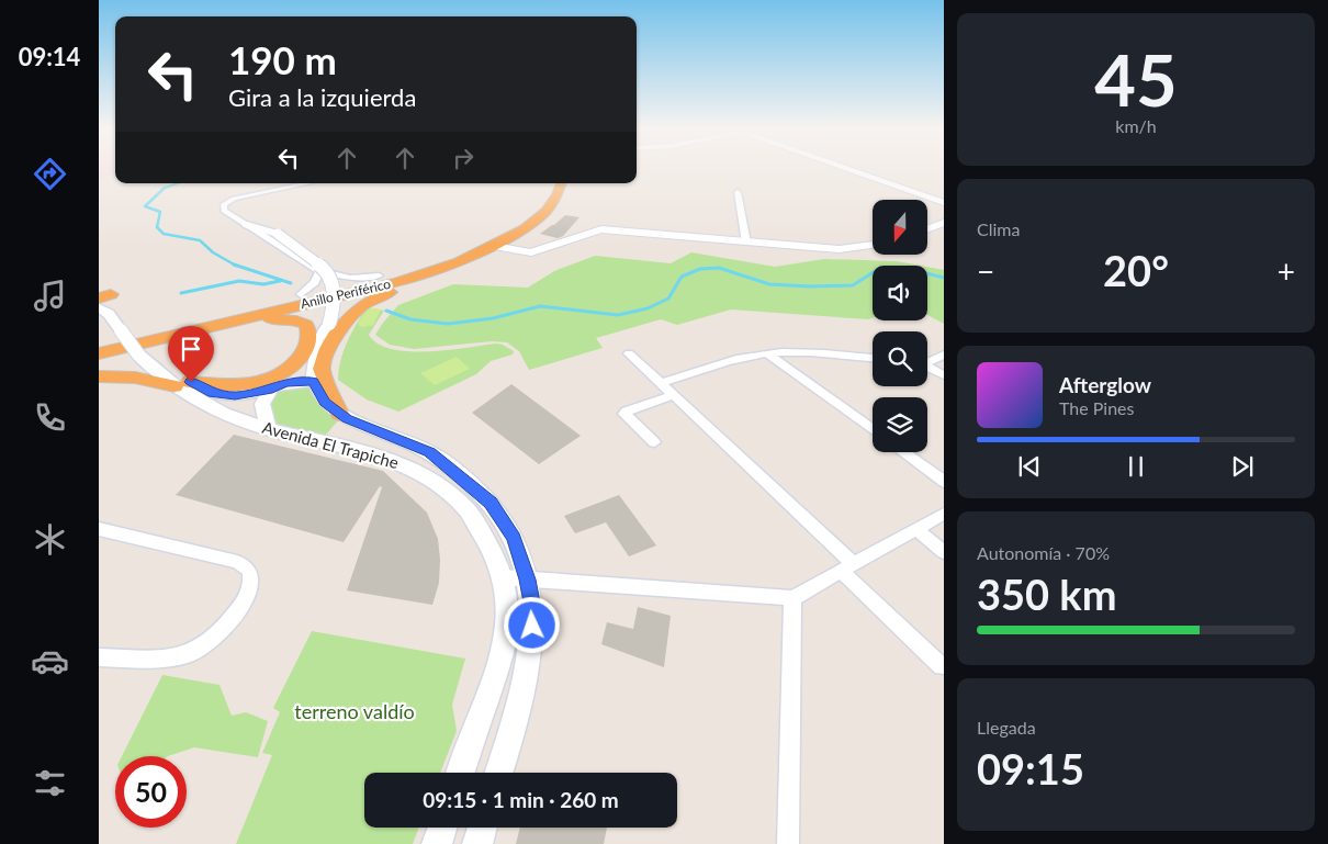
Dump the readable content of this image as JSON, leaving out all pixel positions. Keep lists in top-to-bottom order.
{
  "streets": {
    "highway": ["Anillo Periférico"],
    "main road": ["Avenida El Trapiche"]
  },
  "parks": ["terreno valdío"],
  "north": "bottom",
  "page": {
    "tabs": "09:14",
    "tile": [
      ["45", "km/h"],
      "Clima",
      ["Autonomía · 70%", "350 km"],
      ["Llegada", "09:15"]
    ],
    "turn": ["190 m", "Gira a la izquierda"],
    "heat": ["−", "20°", "+"],
    "song": ["Afterglow", "The Pines"],
    "limit": "50",
    "trip": "09:15 · 1 min · 260 m"
  }
}
